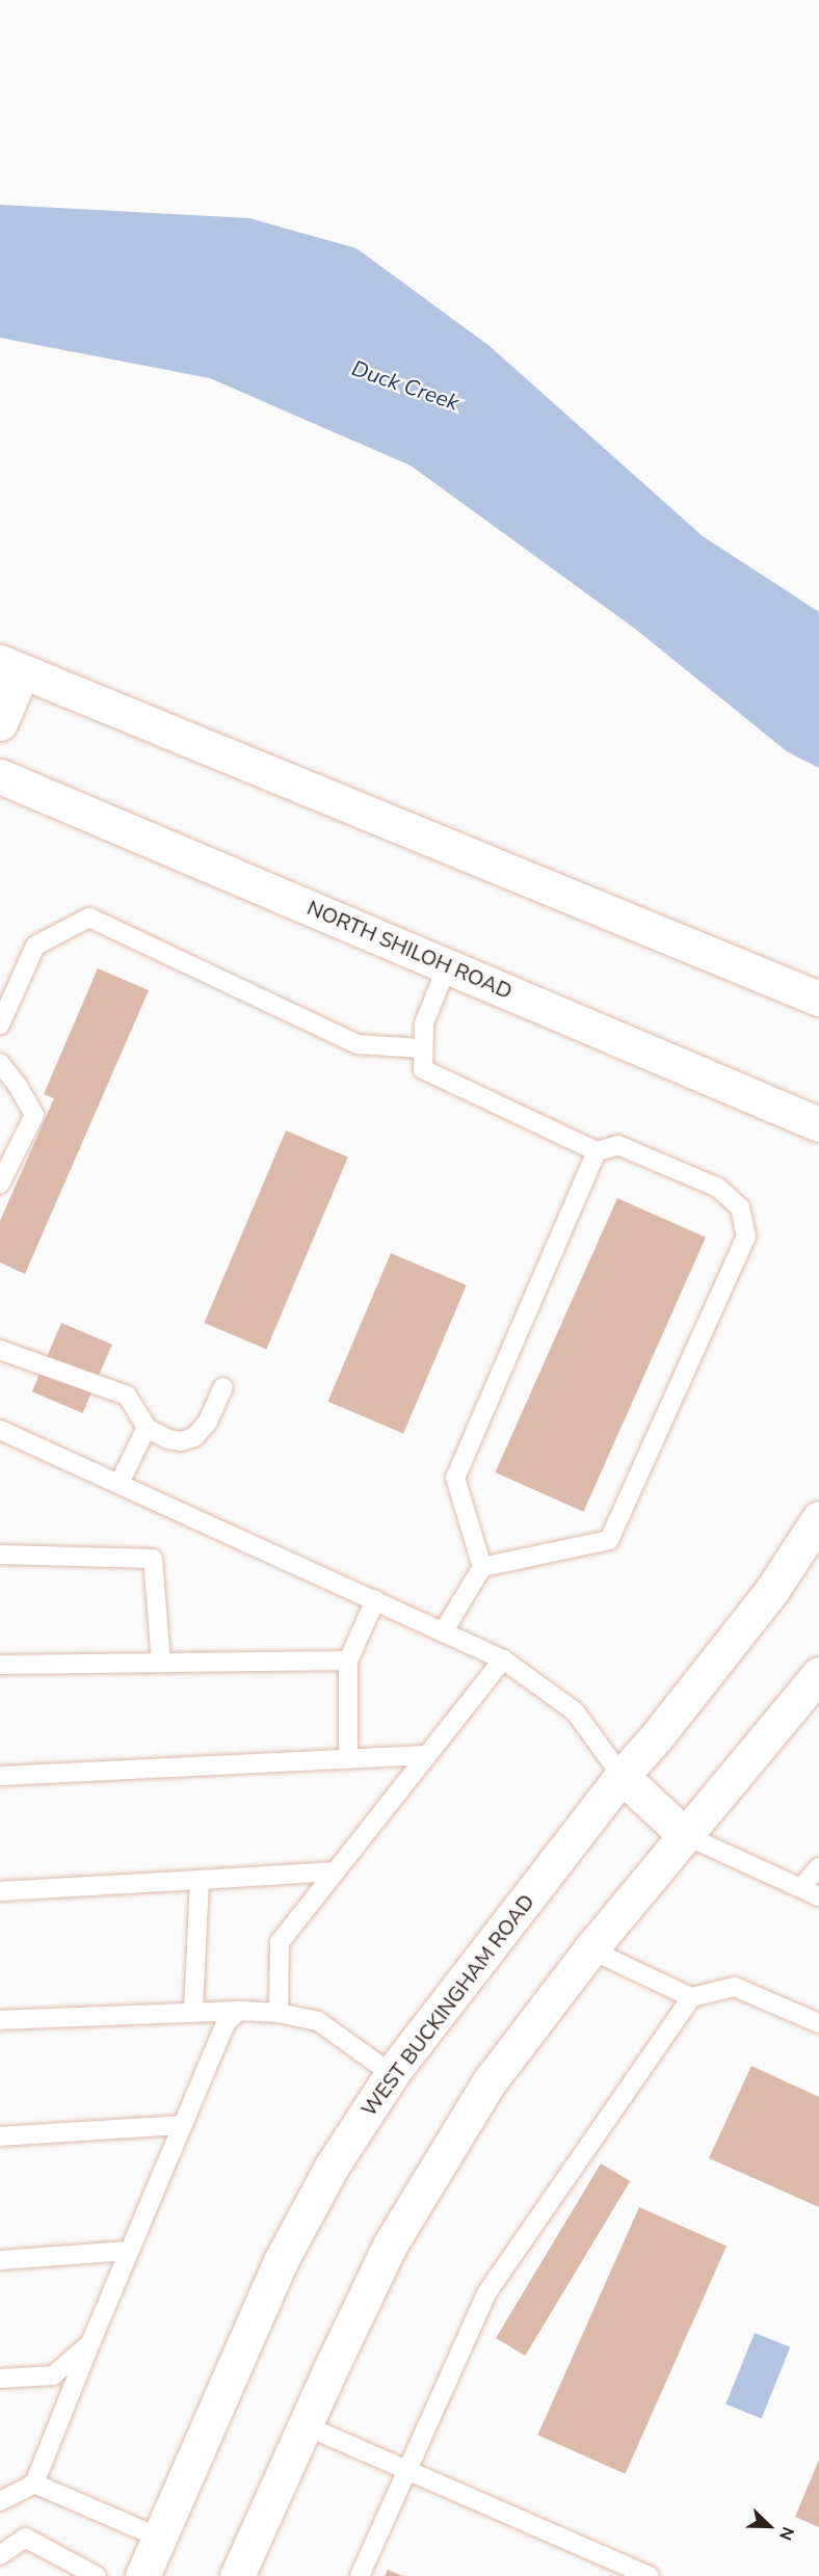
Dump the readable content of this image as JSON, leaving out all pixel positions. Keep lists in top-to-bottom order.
{
  "streets": {
    "main road": ["NORTH SHILOH ROAD", "WEST BUCKINGHAM ROAD"]
  },
  "water": ["Duck Creek"],
  "north": "bottom right"
}
